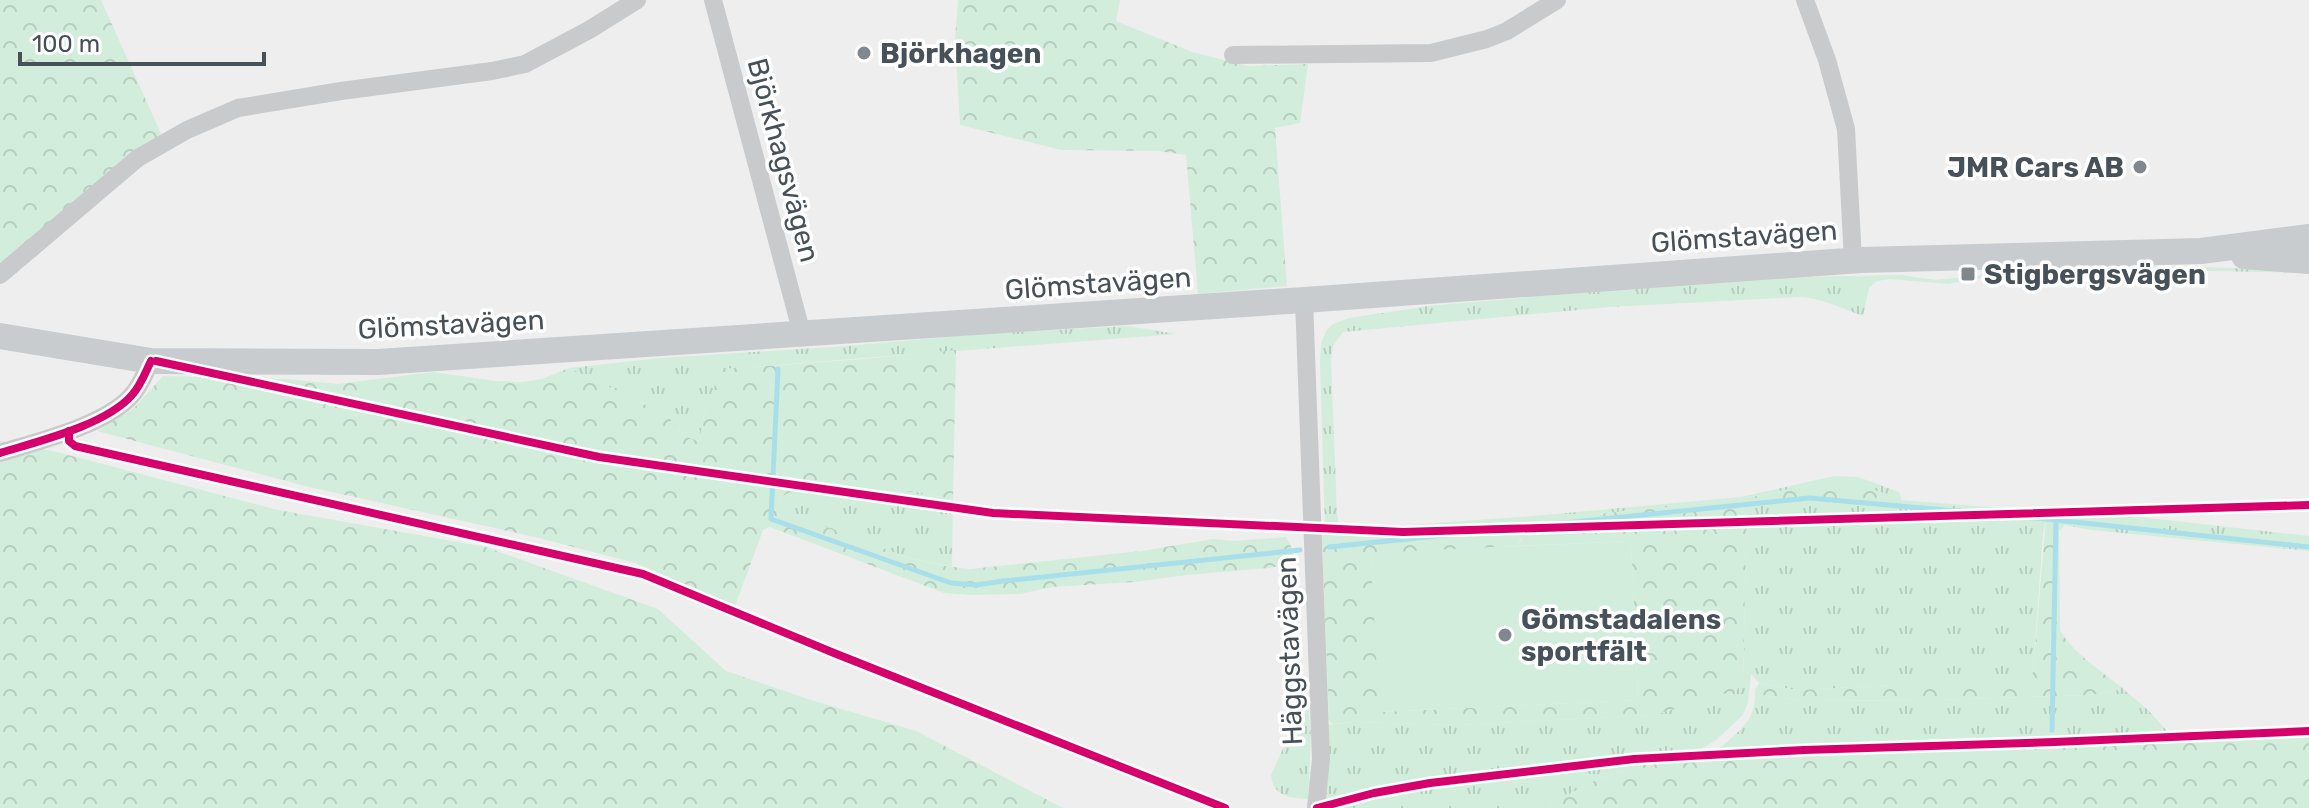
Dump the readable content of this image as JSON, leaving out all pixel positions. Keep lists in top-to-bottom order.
{
  "streets": {
    "main road": ["Glömstavägen"],
    "street": ["Björkhagsvägen", "Häggstavägen"]
  },
  "crossings": [
    ["Björkhagsvägen", "Glömstavägen"],
    ["Glömstavägen", "Häggstavägen"]
  ],
  "places": {
    "other": ["Björkhagen", "JMR Cars AB", "Gömstadalens sportfält"],
    "transit": ["Stigbergsvägen"]
  },
  "scale_bar": "100 m"
}
